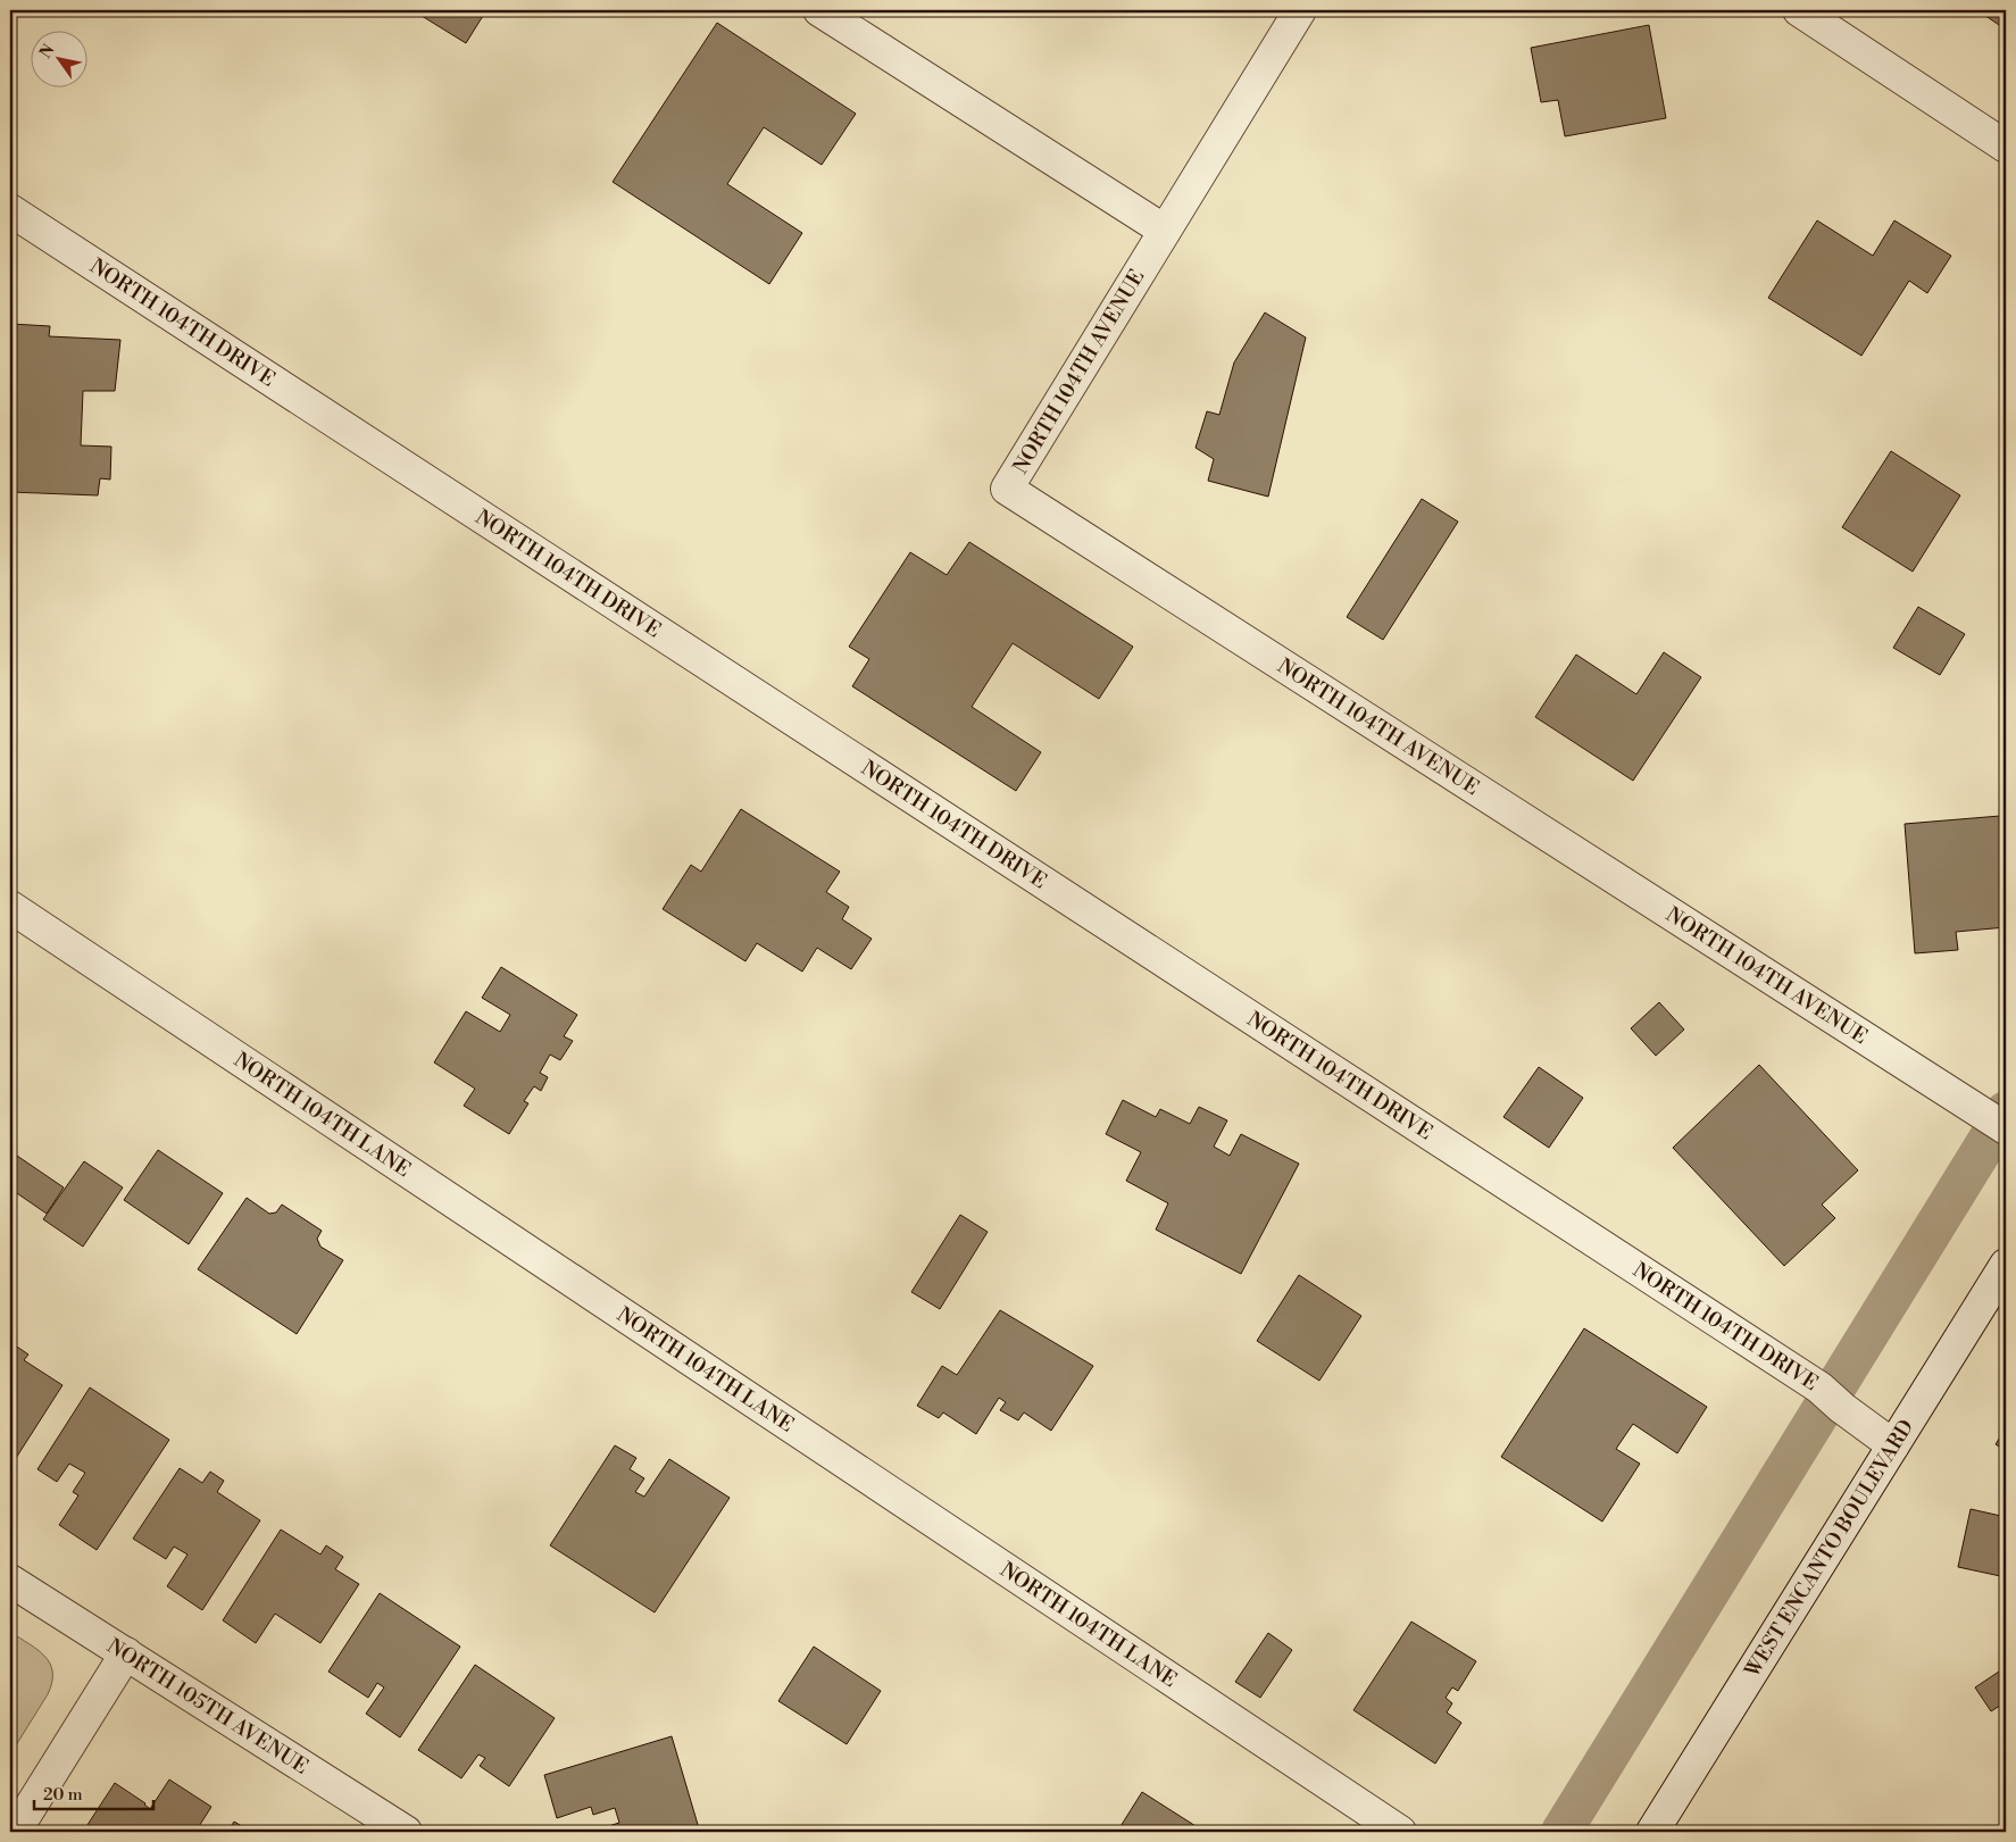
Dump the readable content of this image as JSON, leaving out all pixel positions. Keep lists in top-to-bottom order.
{
  "streets": {
    "street": [
      "NORTH 104TH DRIVE",
      "NORTH 104TH AVENUE",
      "NORTH 104TH LANE",
      "WEST ENCANTO BOULEVARD",
      "NORTH 105TH AVENUE"
    ]
  },
  "crossings": [
    ["NORTH 104TH DRIVE", "WEST ENCANTO BOULEVARD"]
  ],
  "scale_bar": "20 m",
  "north": "top left"
}
